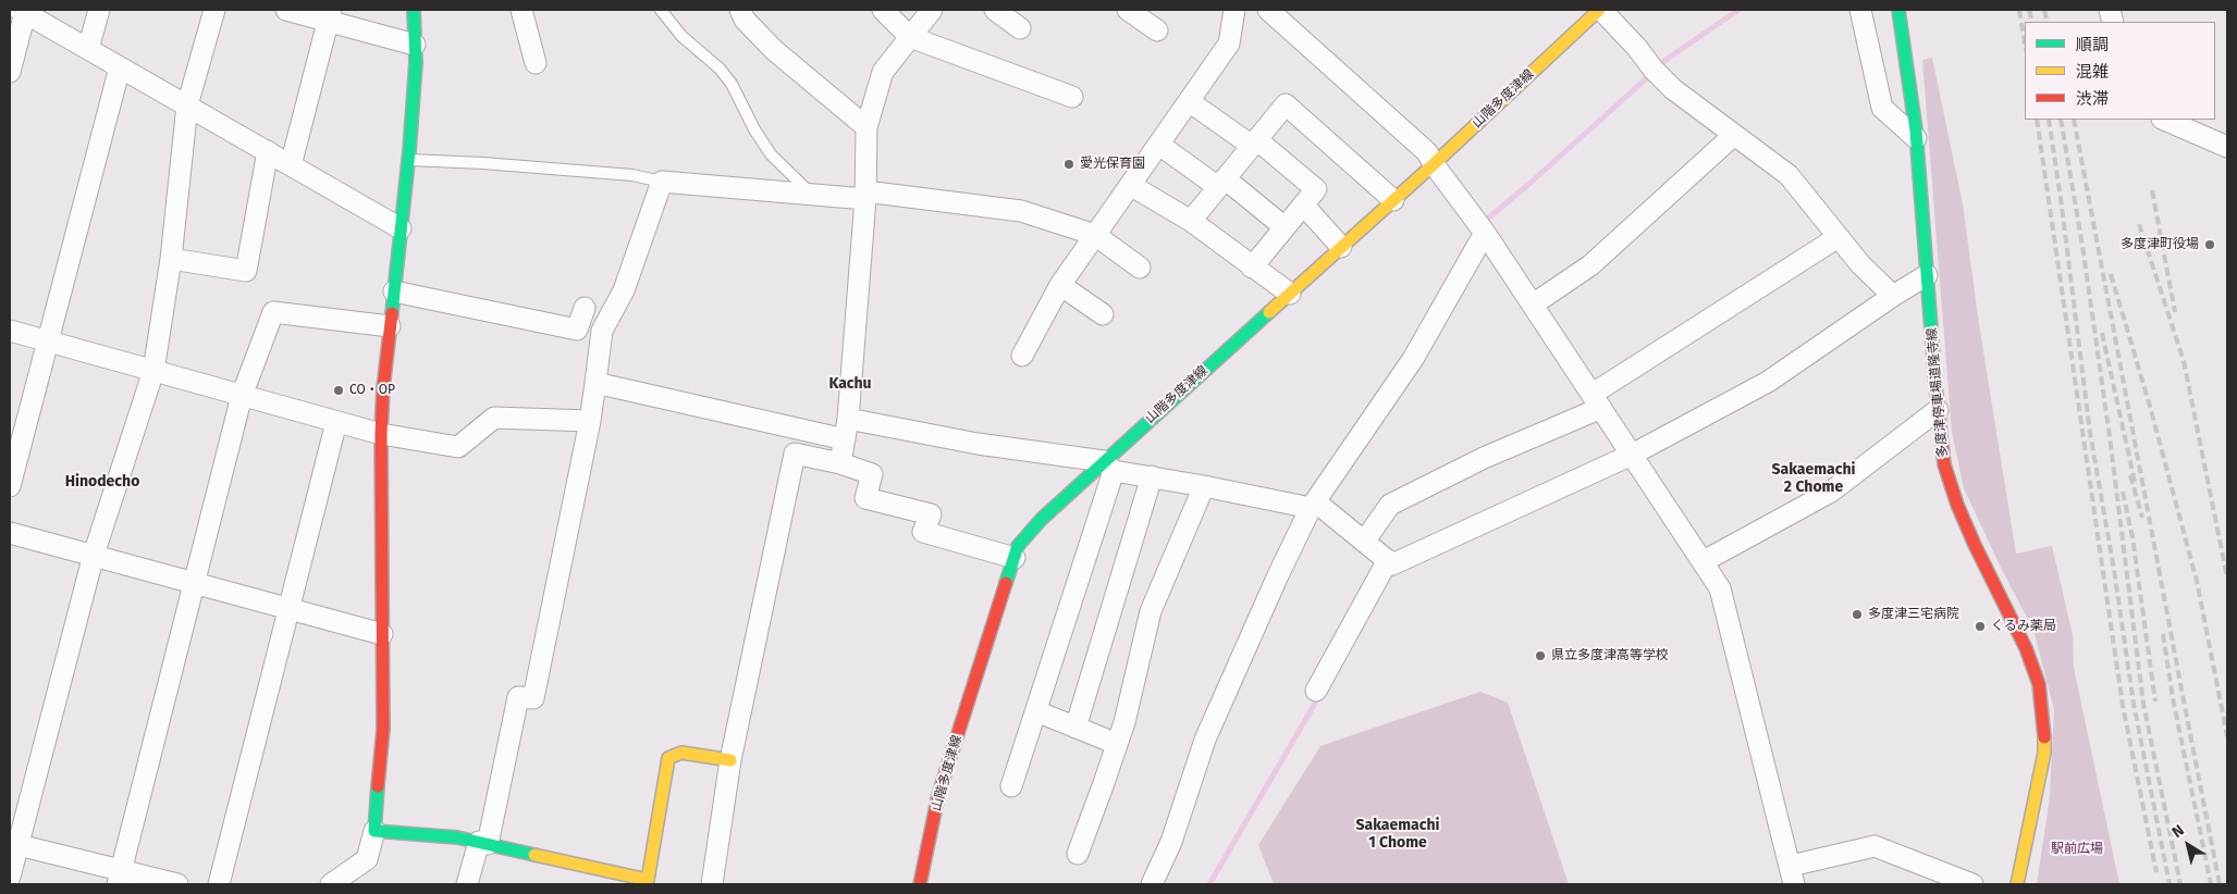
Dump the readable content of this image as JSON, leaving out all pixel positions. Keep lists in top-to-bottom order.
{
  "streets": {
    "main road": ["山階多度津線", "多度津停車場道隆寺線"]
  },
  "districts": [
    "Kachu",
    "Sakaemachi 2 Chome",
    "Hinodecho",
    "Sakaemachi 1 Chome"
  ],
  "parks": ["駅前広場"],
  "places": [
    "愛光保育園",
    "多度津町役場",
    "CO・OP",
    "多度津三宅病院",
    "くるみ薬局",
    "県立多度津高等学校"
  ],
  "legend": ["順調", "混雑", "渋滞"],
  "north": "top left"
}
